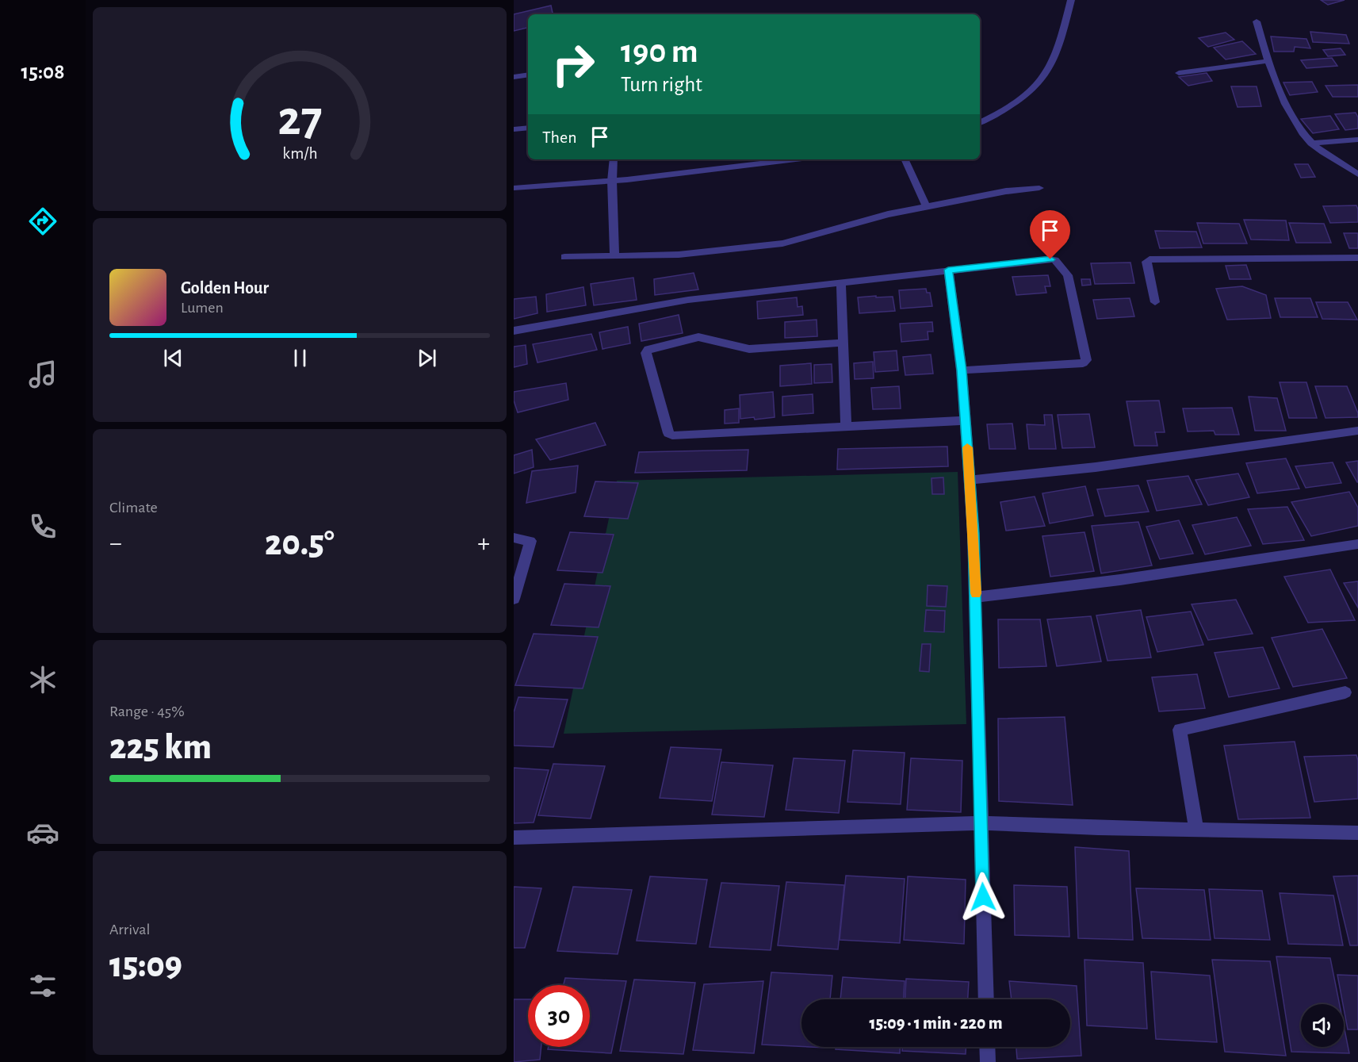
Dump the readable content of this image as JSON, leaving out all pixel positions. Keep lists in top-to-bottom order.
{
  "page": {
    "tabs": "15:08",
    "turn": ["190 m", "Turn right"],
    "then": "Then",
    "song": ["Golden Hour", "Lumen"],
    "tile": [
      "Climate",
      ["Range · 45%", "225 km"],
      ["Arrival", "15:09"]
    ],
    "heat": ["−", "20.5°", "+"],
    "limit": "30",
    "trip": "15:09 · 1 min · 220 m",
    "gauge": ["27", "km/h"]
  }
}
